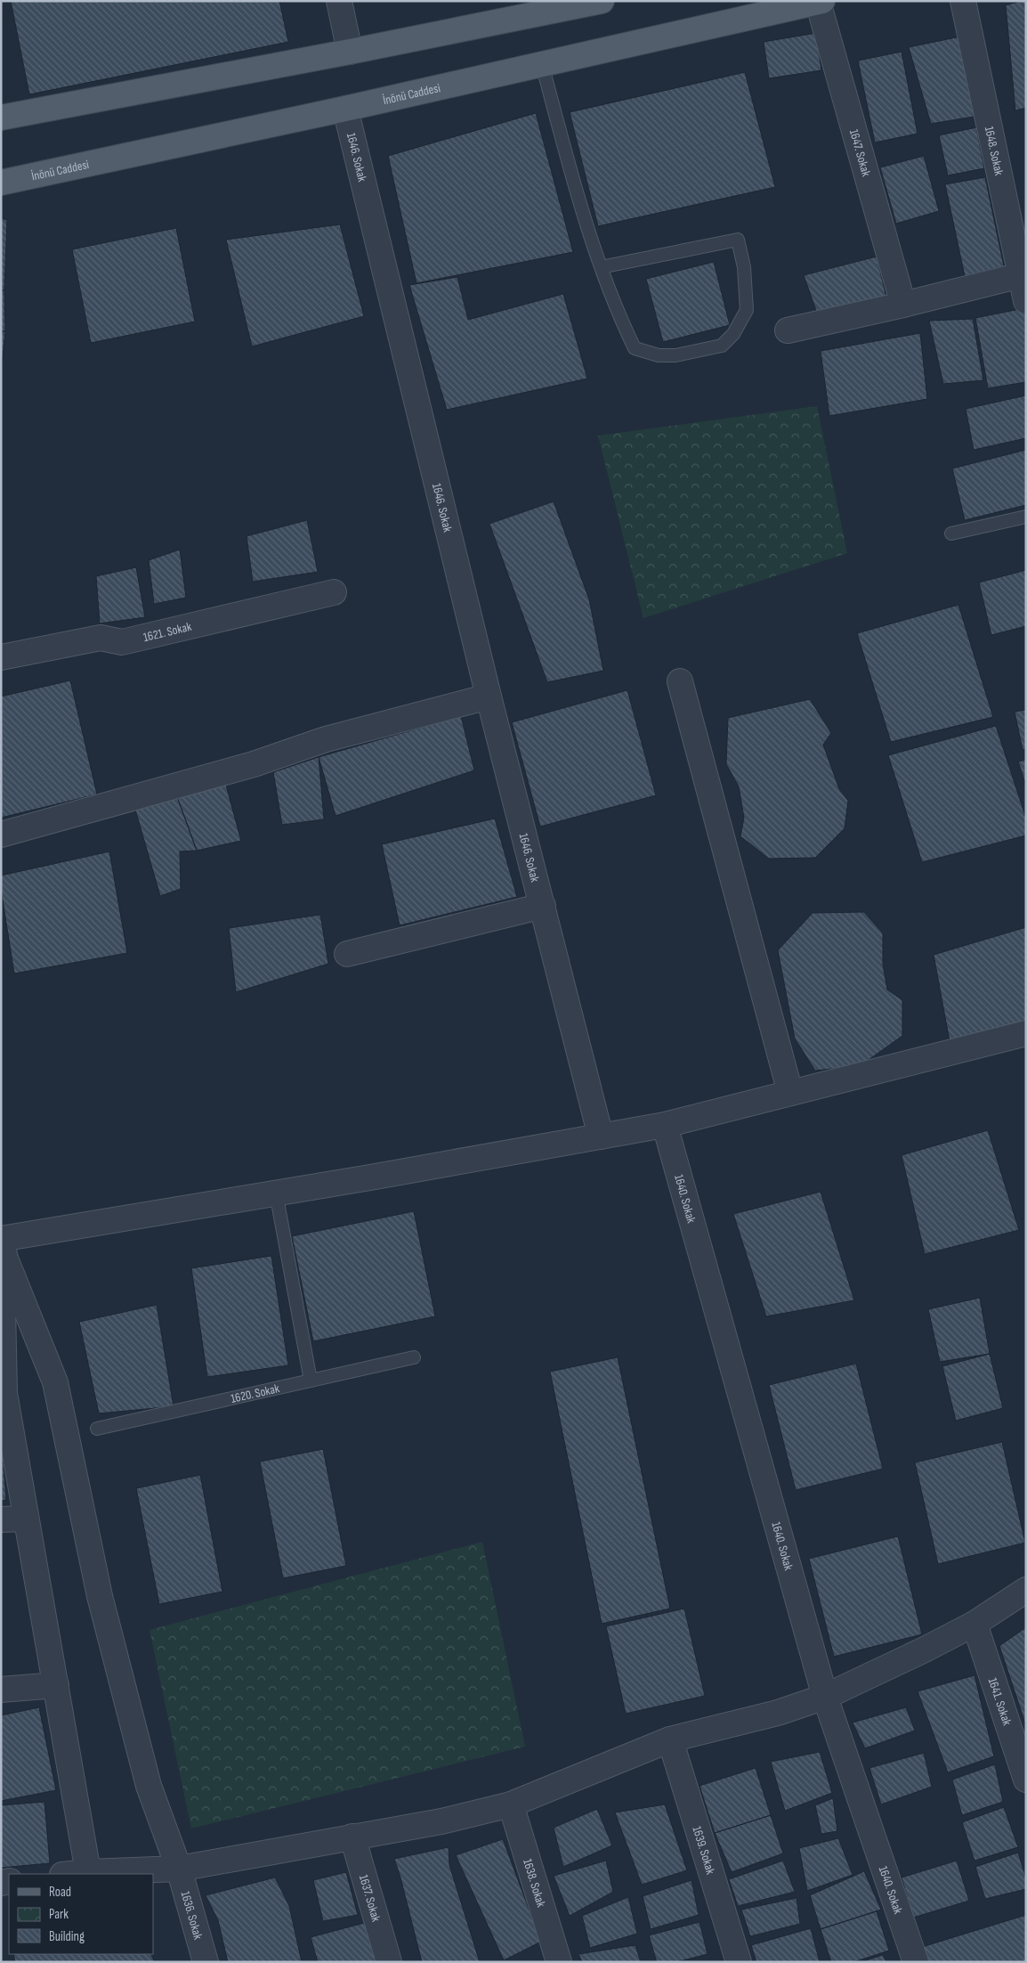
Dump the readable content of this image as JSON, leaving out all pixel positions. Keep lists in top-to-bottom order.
{
  "streets": {
    "main road": ["İnönü Caddesi"],
    "street": [
      "1648. Sokak",
      "1647. Sokak",
      "1646. Sokak",
      "1621. Sokak",
      "1640. Sokak",
      "1641. Sokak",
      "1639. Sokak",
      "1638. Sokak",
      "1637. Sokak",
      "1636. Sokak"
    ],
    "lane": ["1620. Sokak"]
  },
  "crossings": [
    ["İnönü Caddesi", "1647. Sokak"],
    ["İnönü Caddesi", "1646. Sokak"]
  ],
  "legend": ["Road", "Park", "Building"]
}
